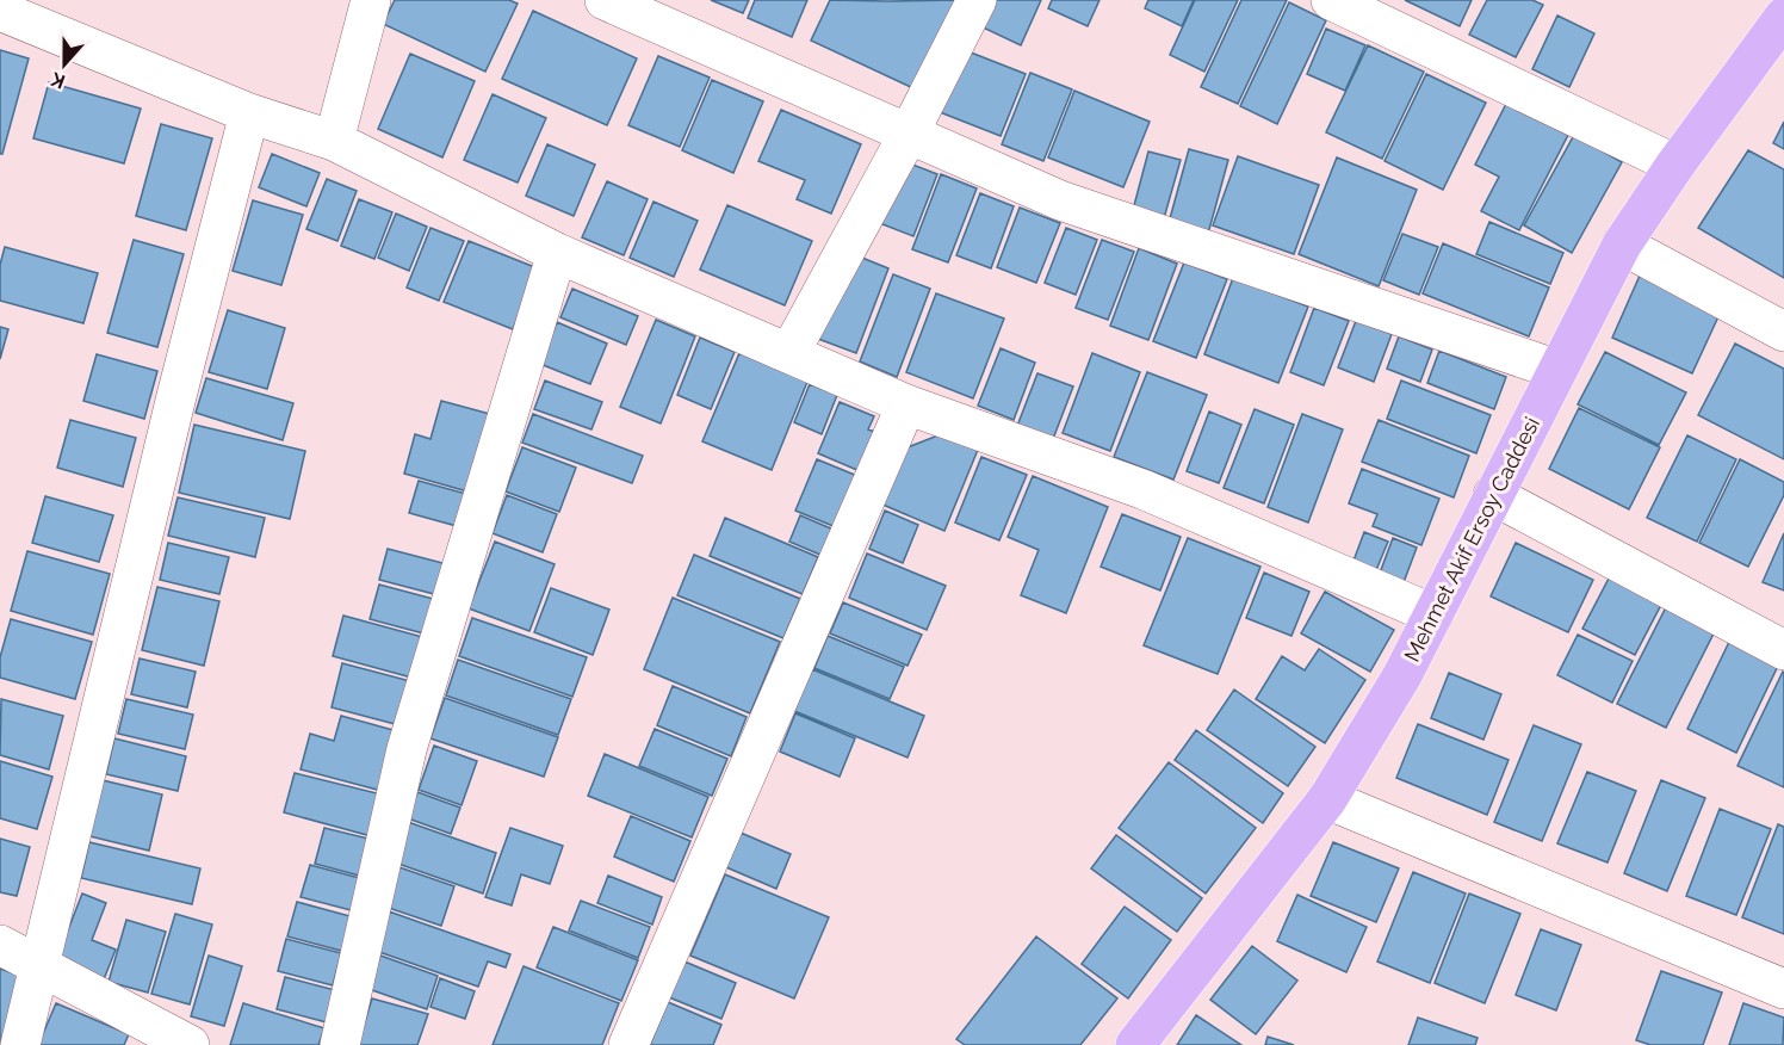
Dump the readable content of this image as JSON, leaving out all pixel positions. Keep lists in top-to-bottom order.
{
  "streets": {
    "main road": ["Mehmet Akif Ersoy Caddesi"]
  },
  "north": "bottom"
}
